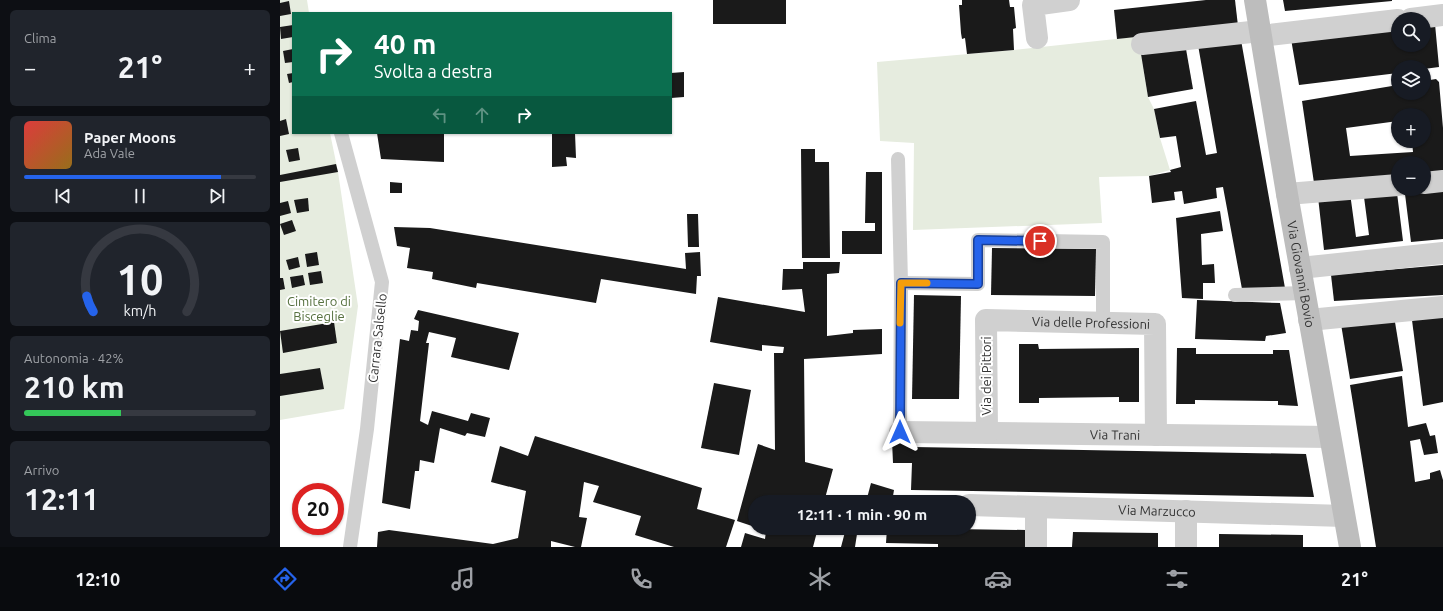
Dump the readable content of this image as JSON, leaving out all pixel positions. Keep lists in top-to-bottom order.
{
  "streets": {
    "street": [
      "Via Giovanni Bovio",
      "Via delle Professioni",
      "Via dei Pittori",
      "Via Trani",
      "Via Marzucco"
    ],
    "lane": ["Carrara Salsello"]
  },
  "crossings": [
    ["Via Giovanni Bovio", "Via Trani"],
    ["Via Giovanni Bovio", "Via Marzucco"],
    ["Via delle Professioni", "Via dei Pittori"],
    ["Via delle Professioni", "Via Trani"],
    ["Via dei Pittori", "Via Trani"]
  ],
  "parks": ["Cimitero di Bisceglie"],
  "page": {
    "tile": [
      "Clima",
      ["Autonomia · 42%", "210 km"],
      ["Arrivo", "12:11"]
    ],
    "map_buttons": ["+", "−"],
    "turn": ["40 m", "Svolta a destra"],
    "heat": ["−", "21°", "+"],
    "song": ["Paper Moons", "Ada Vale"],
    "limit": "20",
    "trip": "12:11 · 1 min · 90 m",
    "tabs": ["12:10", "21°"],
    "gauge": ["10", "km/h"]
  }
}
